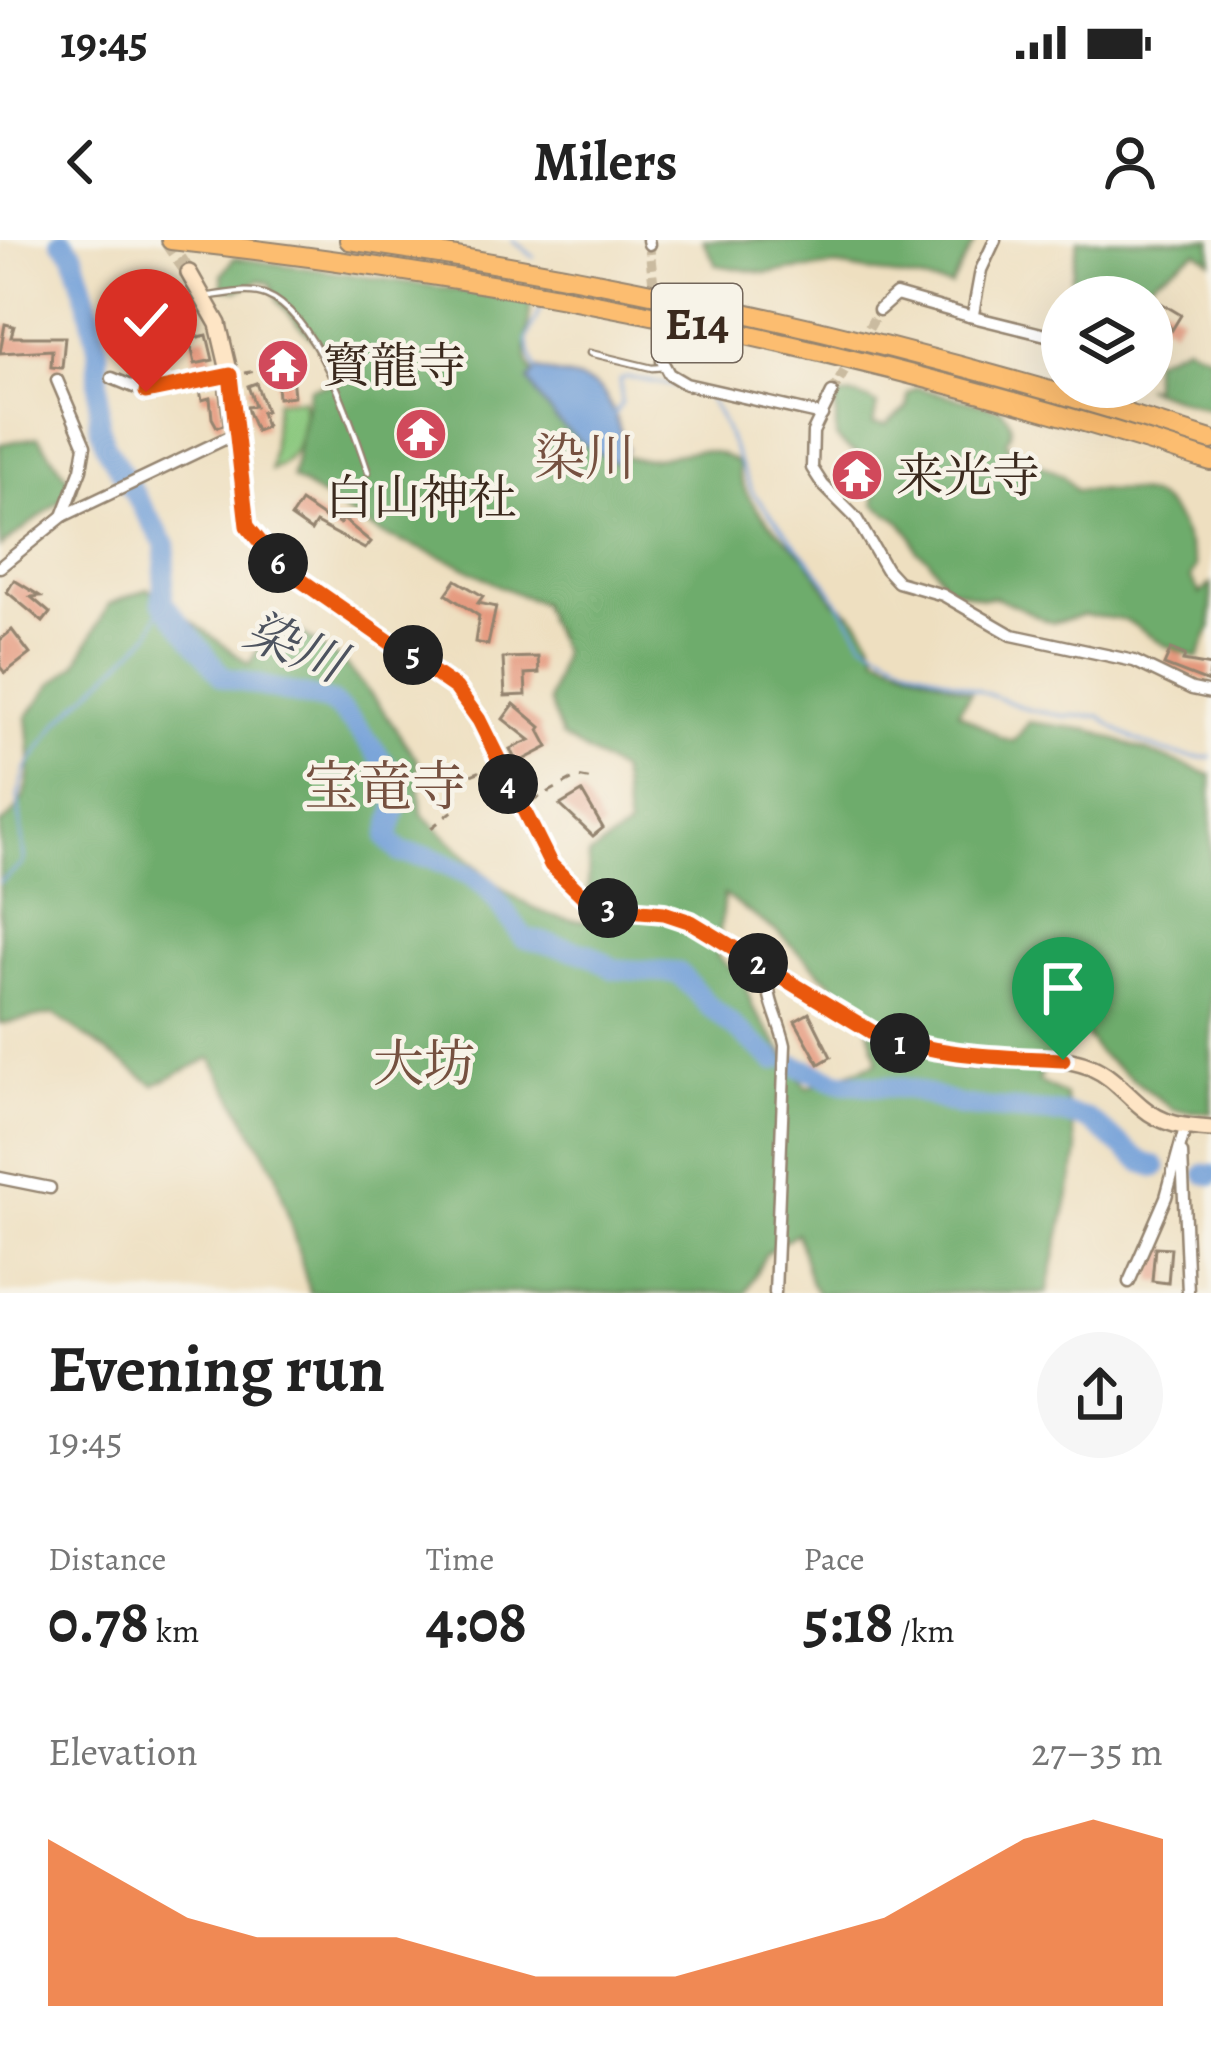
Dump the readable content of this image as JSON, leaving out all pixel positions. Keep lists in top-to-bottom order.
{
  "streets": {
    "highway": ["E14"]
  },
  "districts": ["染川", "宝竜寺", "大坊"],
  "water": ["染川"],
  "places": {
    "temple": ["寳龍寺", "白山神社", "来光寺"]
  },
  "page": {
    "status": "19:45",
    "header": "Milers",
    "pins": [
      "6",
      "5",
      "4",
      "3",
      "2",
      "1"
    ],
    "heading": ["Evening run", "19:45"],
    "stats": [
      ["Distance", "0.78 km"],
      ["Time", "4:08"],
      ["Pace", "5:18 /km"]
    ],
    "chart": ["Elevation", "27–35 m"]
  }
}
